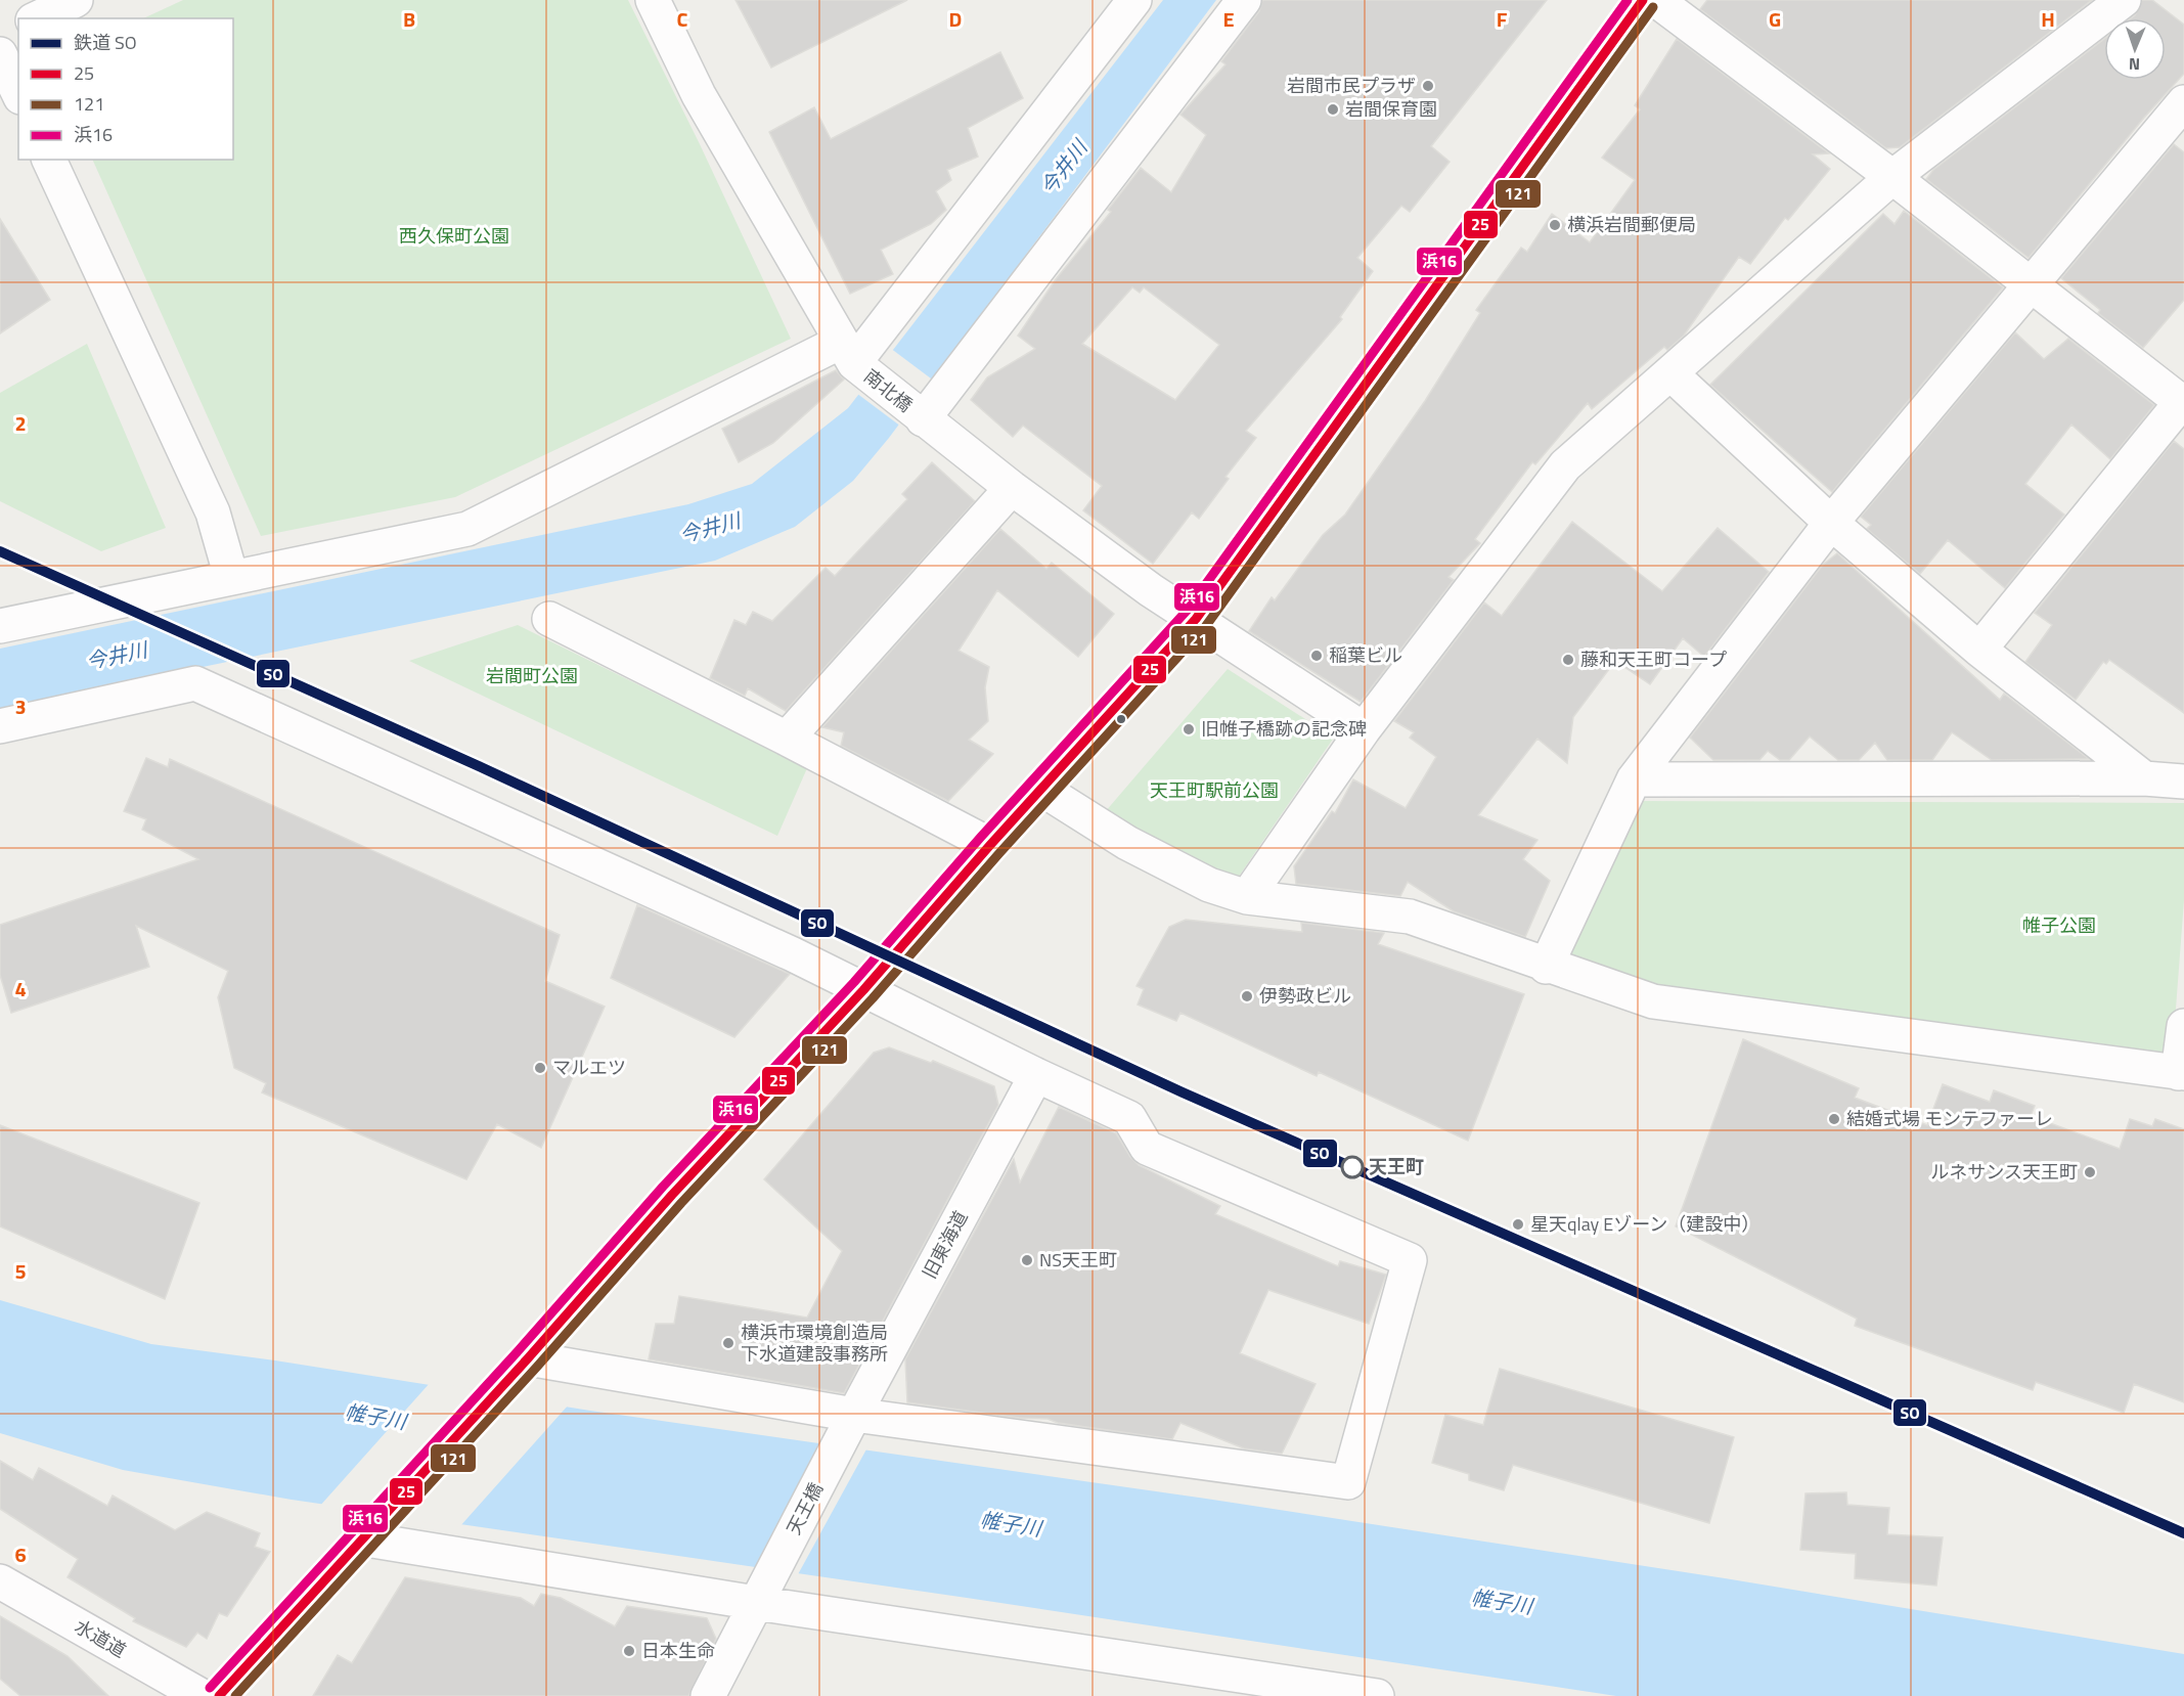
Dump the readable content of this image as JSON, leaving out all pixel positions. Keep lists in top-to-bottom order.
{
  "streets": {
    "street": [
      "南北橋",
      "旧東海道",
      "天王橋",
      "水道道"
    ]
  },
  "crossings": [
    ["旧東海道", "天王橋"]
  ],
  "water": ["今井川", "帷子川"],
  "parks": [
    "西久保町公園",
    "岩間町公園",
    "天王町駅前公園",
    "帷子公園"
  ],
  "places": [
    "岩間市民プラザ",
    "岩間保育園",
    "横浜岩間郵便局",
    "稲葉ビル",
    "藤和天王町コープ",
    "旧帷子橋跡の記念碑",
    "伊勢政ビル",
    "マルエツ",
    "結婚式場 モンテファーレ",
    "天王町",
    "ルネサンス天王町",
    "星天qlay Eゾーン（建設中）",
    "NS天王町",
    "横浜市環境創造局 下水道建設事務所",
    "日本生命"
  ],
  "lines": [
    "transit line 25",
    "transit line 浜16",
    "transit line 121",
    "rail line SO"
  ],
  "legend": [
    "鉄道 SO",
    "25",
    "121",
    "浜16"
  ],
  "north": "bottom",
  "grid": {
    "columns": [
      "B",
      "C",
      "D",
      "E",
      "F",
      "G",
      "H"
    ],
    "rows": [
      "2",
      "3",
      "4",
      "5",
      "6"
    ]
  }
}
